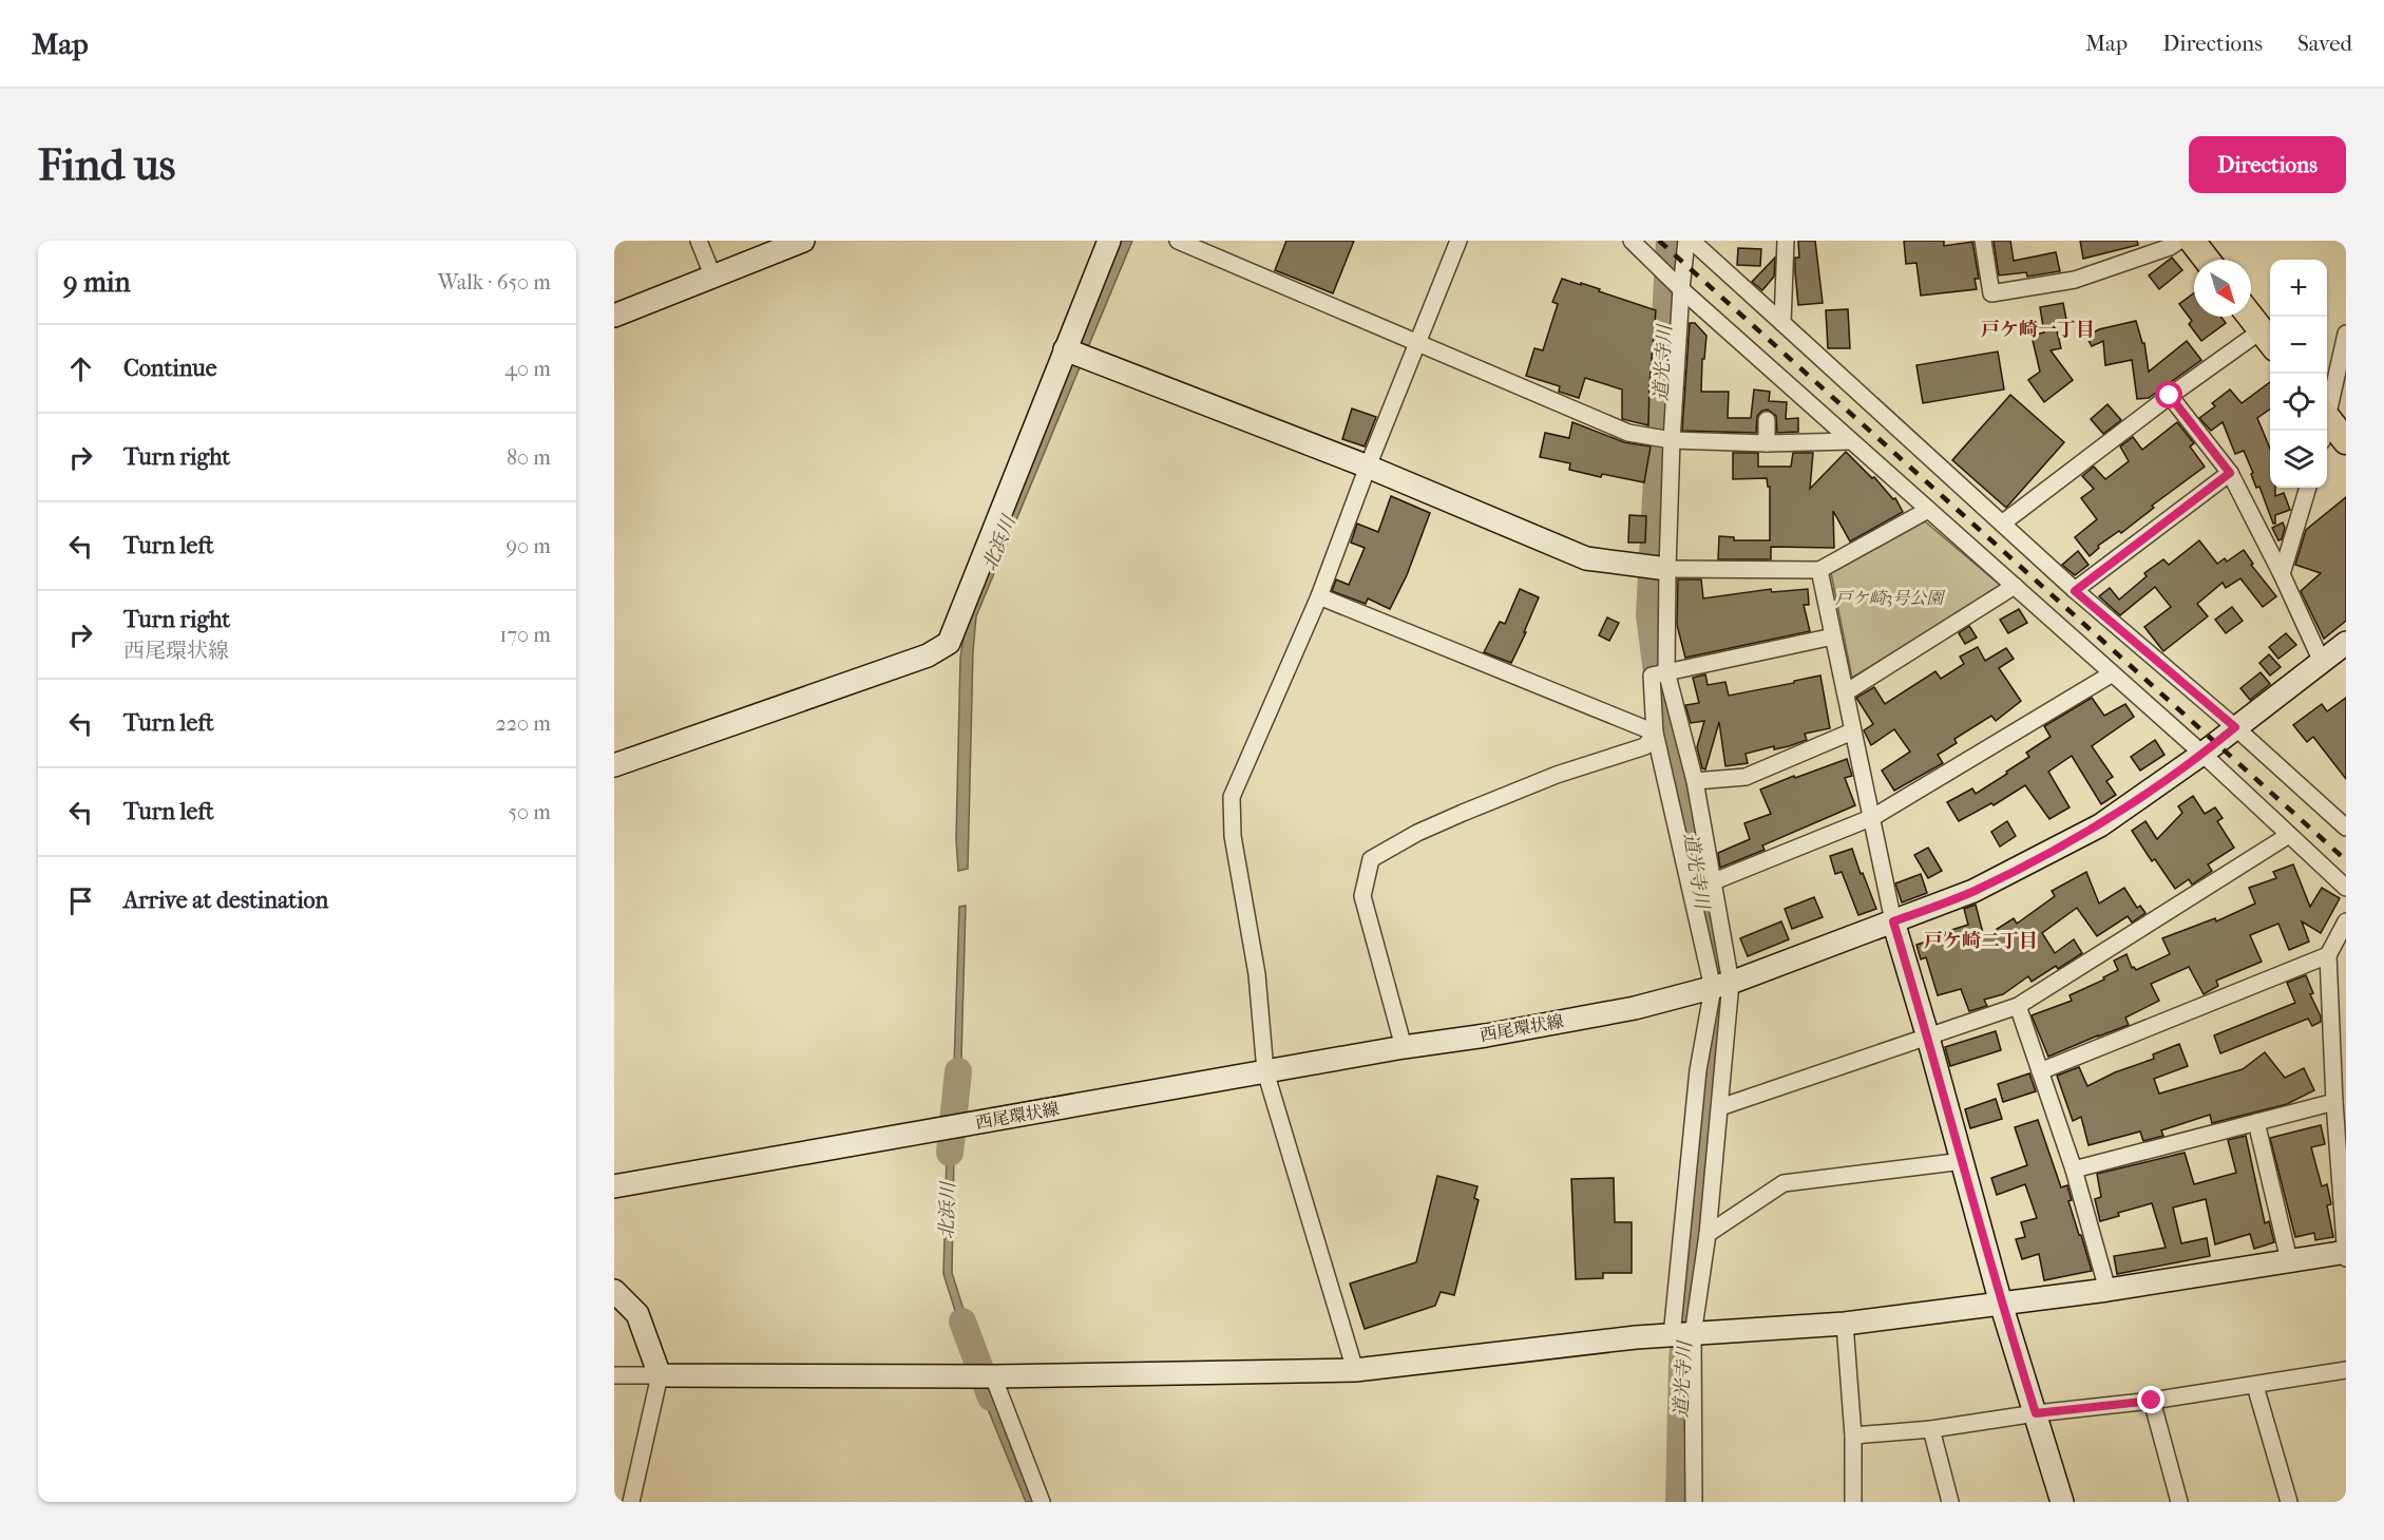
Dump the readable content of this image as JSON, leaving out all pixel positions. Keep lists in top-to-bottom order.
{
  "streets": {
    "street": ["西尾環状線"]
  },
  "districts": ["戸ケ崎一丁目", "戸ケ崎二丁目"],
  "water": ["道光寺川", "北浜川"],
  "parks": ["戸ケ崎3号公園"],
  "north": "bottom right",
  "page": {
    "header": "Map",
    "nav": ["Map", "Directions", "Saved"],
    "buttons": "Directions",
    "title": "Find us",
    "heading": ["9 min", "Walk · 650 m"],
    "map_buttons": ["+", "−"],
    "list": [
      ["Continue", "40 m"],
      ["Turn right", "80 m"],
      ["Turn left", "90 m"],
      ["Turn right", "西尾環状線", "170 m"],
      ["Turn left", "220 m"],
      ["Turn left", "50 m"],
      "Arrive at destination"
    ]
  }
}
